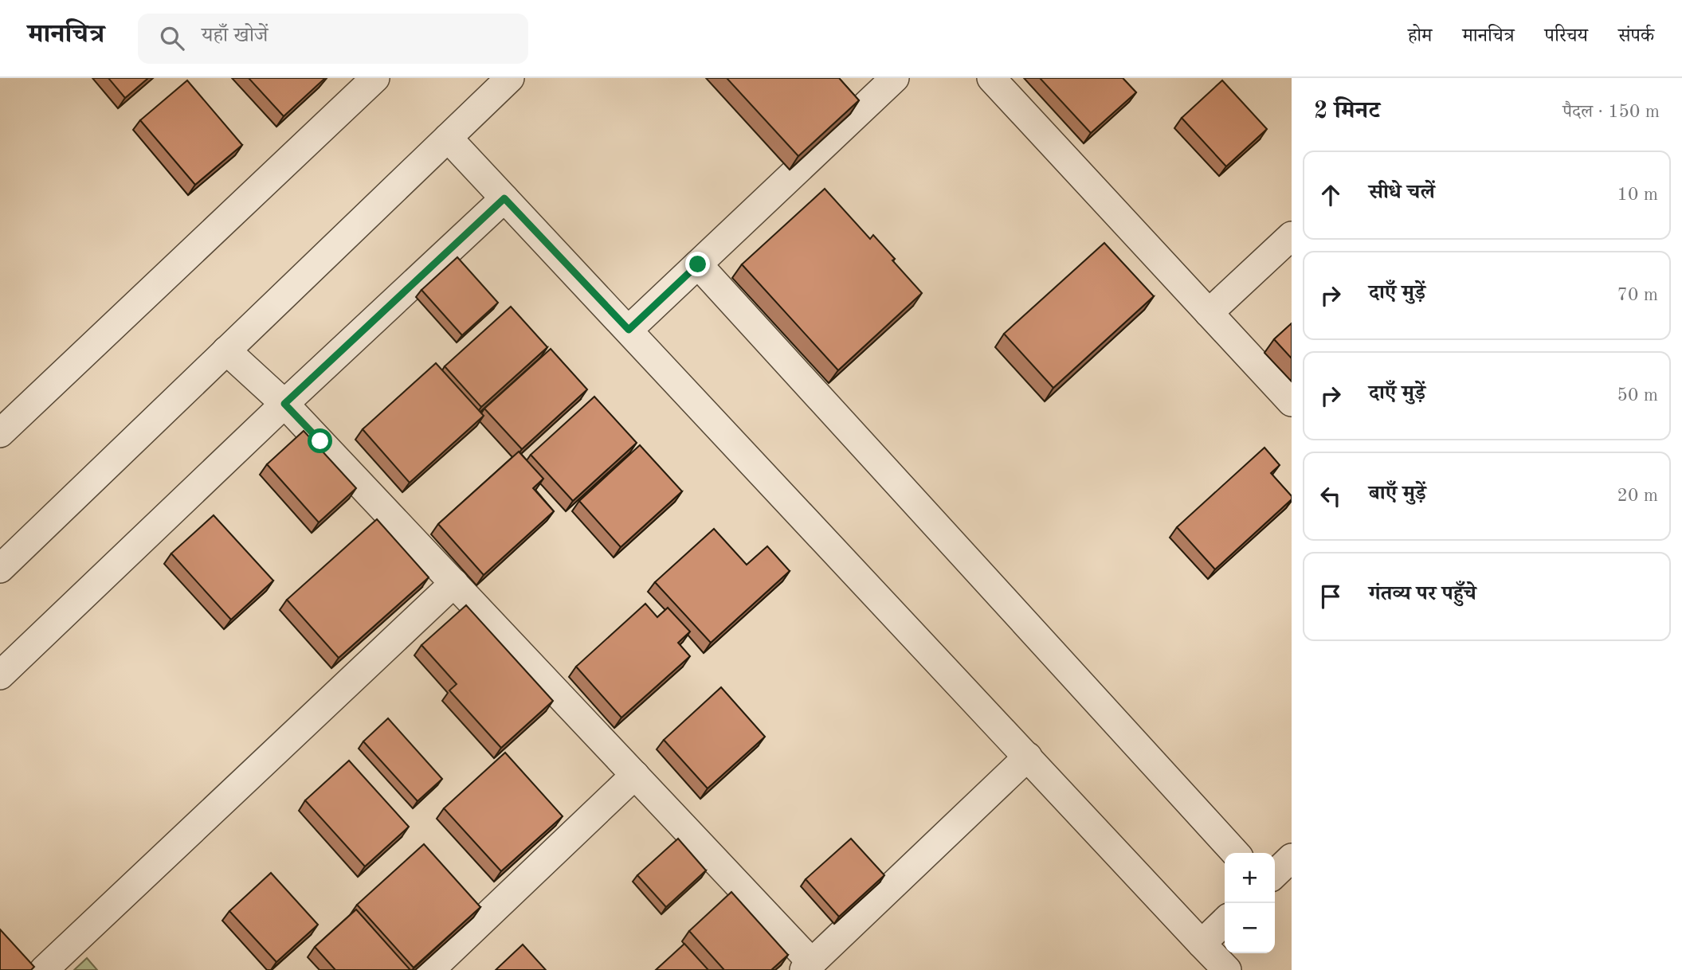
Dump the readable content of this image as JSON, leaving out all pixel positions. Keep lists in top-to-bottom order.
{
  "page": {
    "header": "मानचित्र",
    "search": "यहाँ खोजें",
    "nav": [
      "होम",
      "मानचित्र",
      "परिचय",
      "संपर्क"
    ],
    "heading": ["2 मिनट", "पैदल · 150 m"],
    "list": [
      ["सीधे चलें", "10 m"],
      ["दाएँ मुड़ें", "70 m"],
      ["दाएँ मुड़ें", "50 m"],
      ["बाएँ मुड़ें", "20 m"],
      "गंतव्य पर पहुँचे"
    ],
    "map_buttons": ["+", "−"]
  }
}
